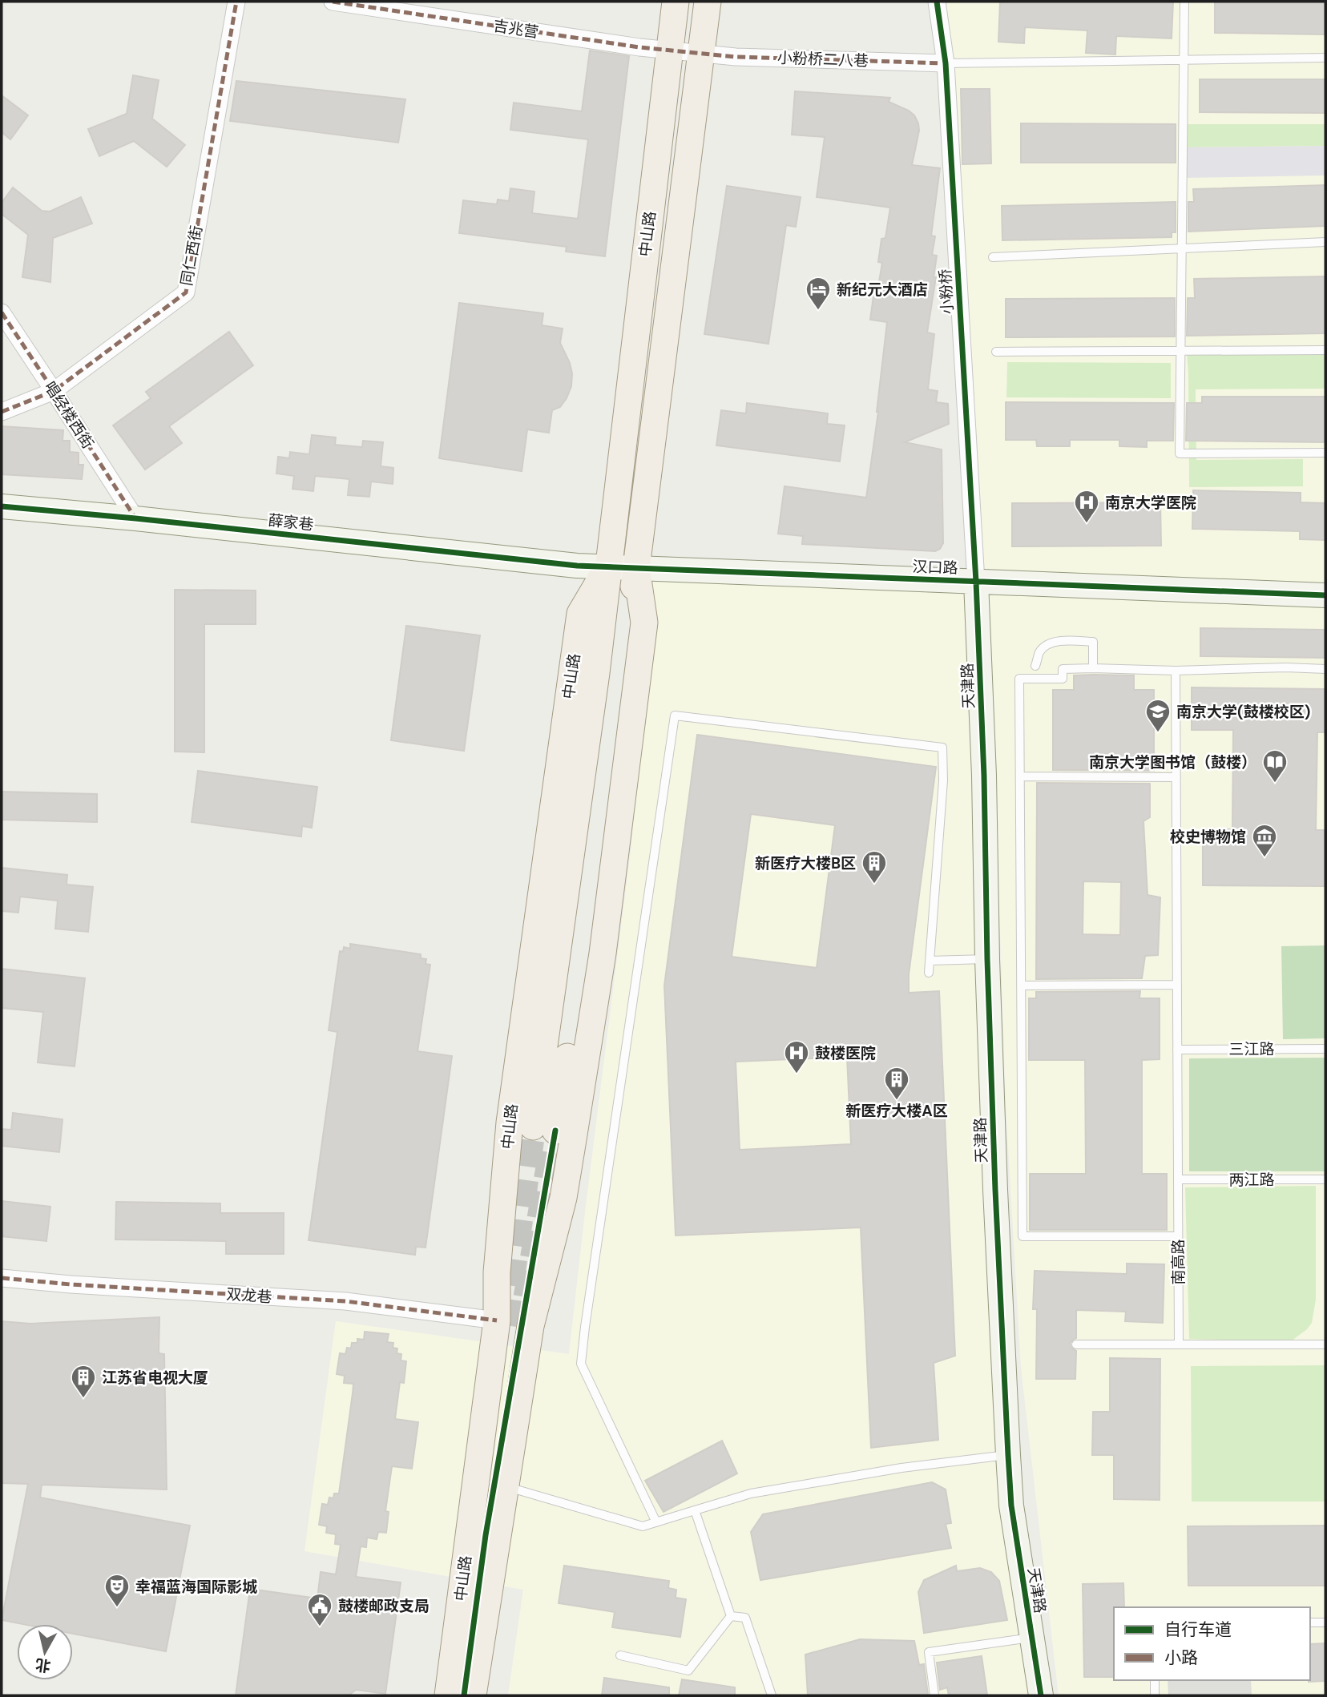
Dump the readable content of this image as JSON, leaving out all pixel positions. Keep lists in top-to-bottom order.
{
  "streets": {
    "main road": ["中山路"],
    "street": [
      "吉兆营",
      "小粉桥二八巷",
      "同仁西街",
      "小粉桥",
      "唱经楼西街",
      "薛家巷",
      "汉口路",
      "天津路",
      "双龙巷"
    ],
    "lane": ["三江路", "两江路", "南高路"]
  },
  "crossings": [
    ["吉兆营", "小粉桥二八巷"],
    ["小粉桥二八巷", "小粉桥"],
    ["中山路", "汉口路"],
    ["同仁西街", "唱经楼西街"],
    ["小粉桥", "汉口路"],
    ["小粉桥", "天津路"],
    ["唱经楼西街", "薛家巷"],
    ["薛家巷", "汉口路"],
    ["汉口路", "天津路"],
    ["三江路", "南高路"],
    ["两江路", "南高路"]
  ],
  "places": {
    "hotel": ["新纪元大酒店"],
    "hospital": ["南京大学医院", "鼓楼医院"],
    "school or university": ["南京大学(鼓楼校区)"],
    "library": ["南京大学图书馆（鼓楼）"],
    "museum": ["校史博物馆"],
    "building": ["新医疗大楼B区", "新医疗大楼A区", "江苏省电视大厦"],
    "theatre": ["幸福蓝海国际影城"],
    "public building": ["鼓楼邮政支局"]
  },
  "legend": ["自行车道", "小路"],
  "north": "bottom"
}
